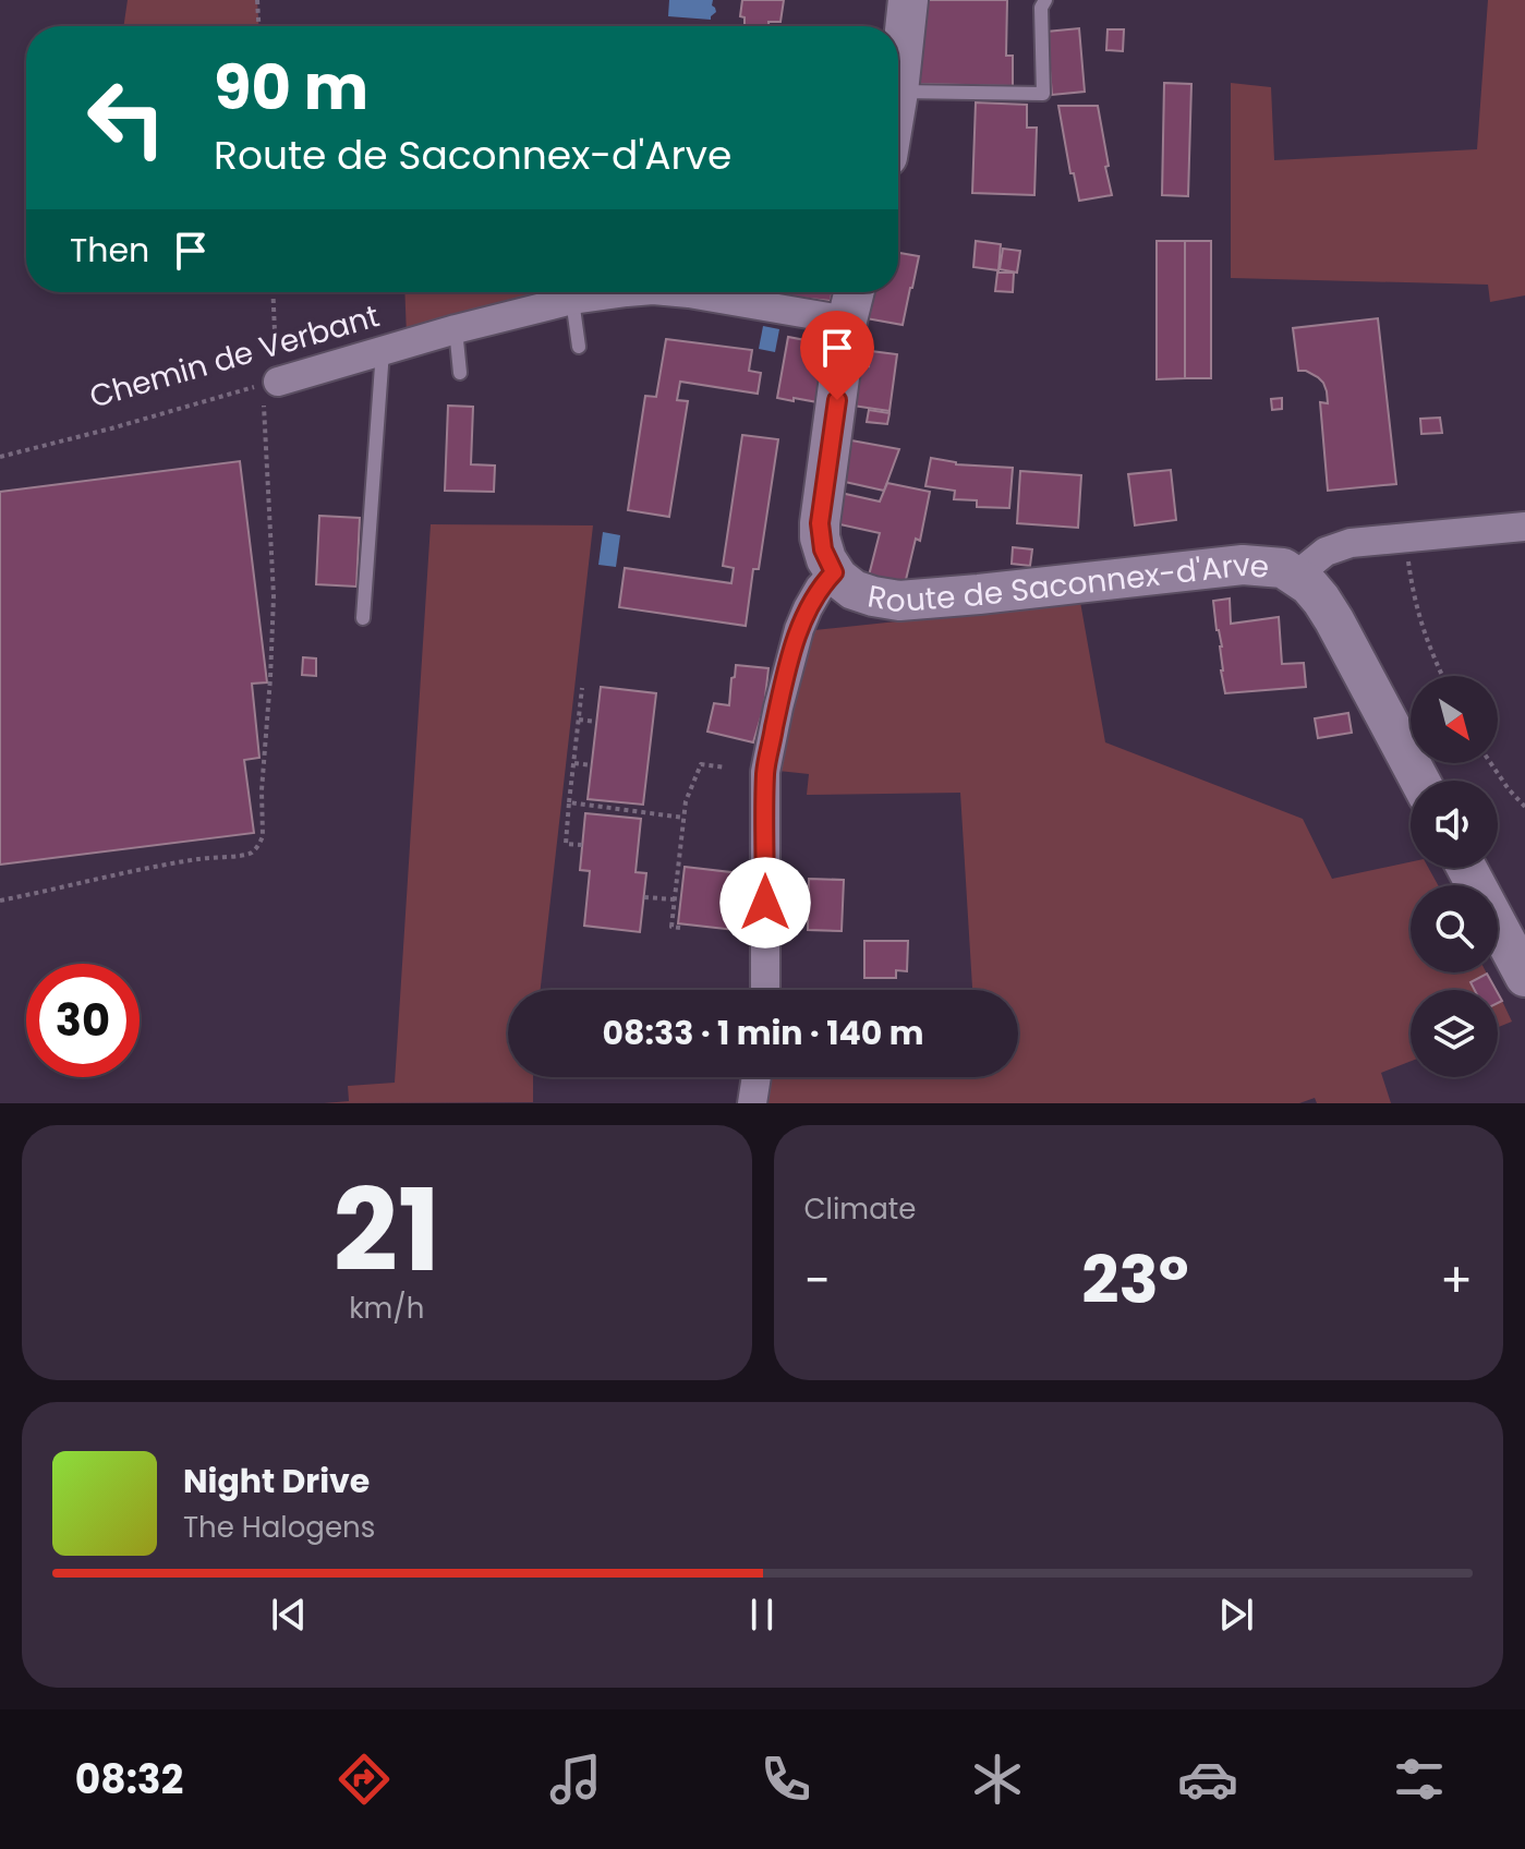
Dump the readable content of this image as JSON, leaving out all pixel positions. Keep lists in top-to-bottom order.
{
  "streets": {
    "street": ["Chemin de Verbant", "Route de Saconnex-d'Arve"]
  },
  "crossings": [
    ["Chemin de Verbant", "Route de Saconnex-d'Arve"]
  ],
  "north": "bottom right",
  "page": {
    "turn": ["90 m", "Route de Saconnex-d'Arve"],
    "then": "Then",
    "limit": "30",
    "trip": "08:33 · 1 min · 140 m",
    "tile": [
      ["21", "km/h"],
      "Climate"
    ],
    "heat": ["−", "23°", "+"],
    "song": ["Night Drive", "The Halogens"],
    "tabs": "08:32"
  }
}
